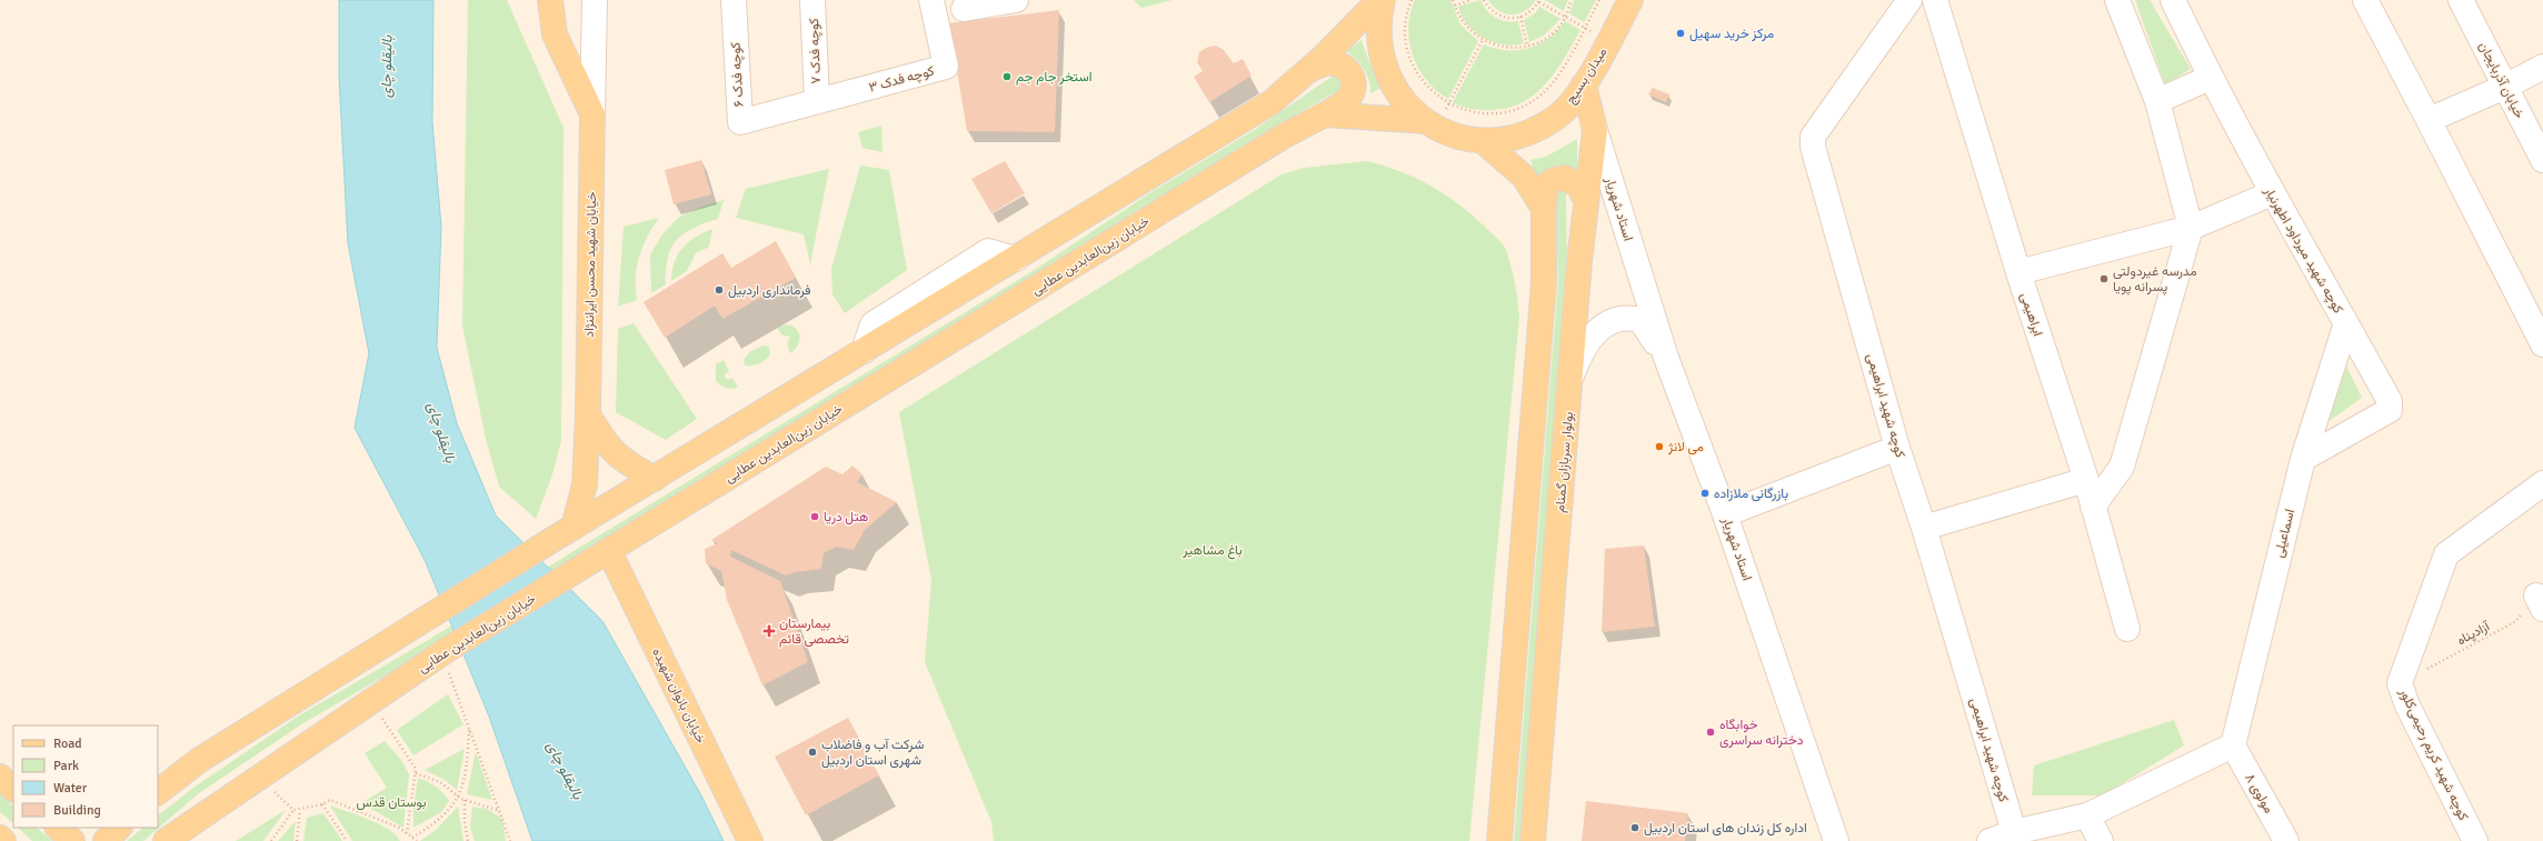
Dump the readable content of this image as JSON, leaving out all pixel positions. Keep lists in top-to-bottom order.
{
  "streets": {
    "main road": [
      "میدان بسیج",
      "خیابان زین‌العابدین عطایی",
      "خیابان شهید محسن ایراننژاد",
      "بولوار سربازان گمنام",
      "خیابان بانوان شهیده"
    ],
    "street": [
      "کوچه فدک ۷",
      "کوچه فدک ۶",
      "کوچه فدک ۳",
      "خیابان آذربایجان",
      "استاد شهریار",
      "کوچه شهید میرداود اطهرنیار",
      "ابراهیمی",
      "کوچه شهید ابراهیمی",
      "اسماعیلی",
      "کوچه شهید کریم رحیمی‌کلور",
      "مولوی ۸"
    ],
    "path": ["آزادپناه"]
  },
  "crossings": [
    ["کوچه فدک ۷", "کوچه فدک ۶"],
    ["کوچه فدک ۷", "کوچه فدک ۳"],
    ["کوچه فدک ۶", "کوچه فدک ۳"],
    ["میدان بسیج", "بولوار سربازان گمنام"],
    ["استاد شهریار", "بولوار سربازان گمنام"],
    ["کوچه شهید میرداود اطهرنیار", "اسماعیلی"],
    ["خیابان زین‌العابدین عطایی", "خیابان بانوان شهیده"],
    ["اسماعیلی", "مولوی ۸"],
    ["آزادپناه", "کوچه شهید کریم رحیمی‌کلور"]
  ],
  "water": ["بالیقلو چای"],
  "parks": ["باغ مشاهیر", "بوستان قدس"],
  "places": {
    "other": [
      "مرکز خرید سهیل",
      "استخر جام جم",
      "مدرسه غیردولتی پسرانه پویا",
      "فرمانداری اردبیل",
      "می لانژ",
      "بازرگانی ملازاده",
      "هتل دریا",
      "خوابگاه دخترانه سراسری",
      "شرکت آب و فاضلاب شهری استان اردبیل",
      "اداره کل زندان های استان اردبیل"
    ],
    "health": ["بیمارستان تخصصی قائم"]
  },
  "legend": [
    "Road",
    "Park",
    "Water",
    "Building"
  ]
}
